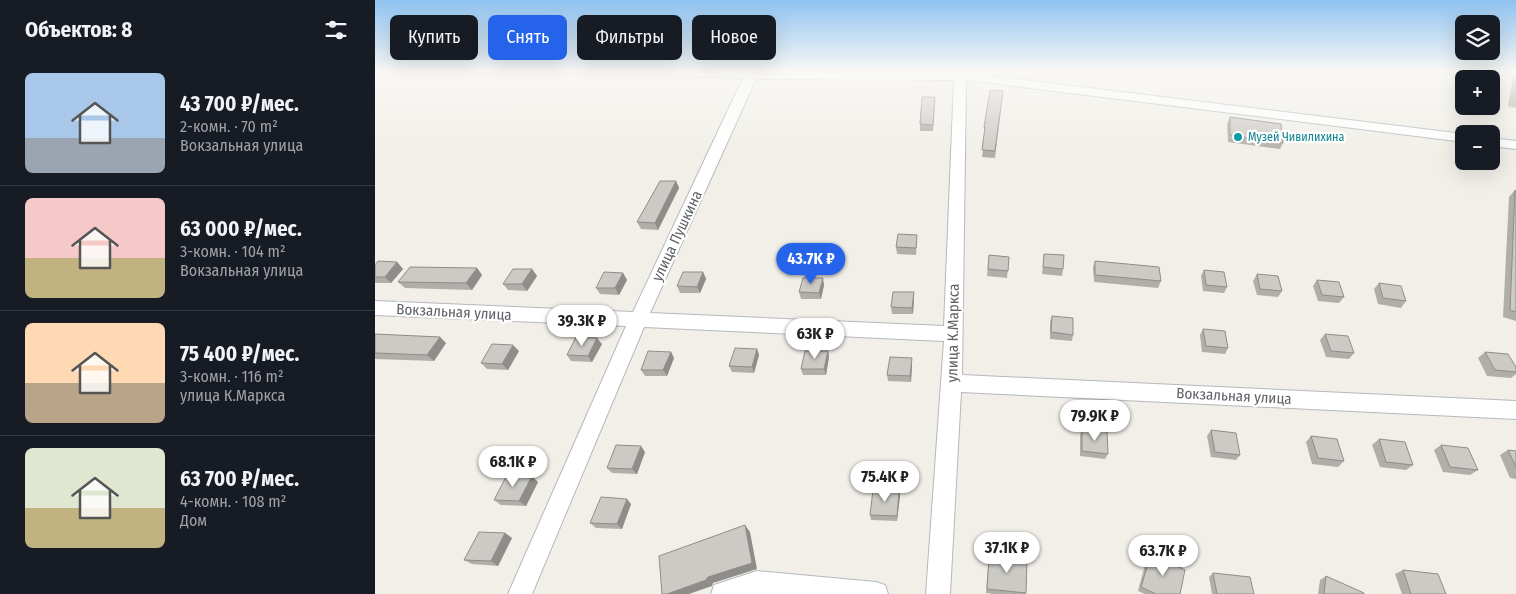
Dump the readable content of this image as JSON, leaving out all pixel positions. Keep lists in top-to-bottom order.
{
  "streets": {
    "street": ["улица Пушкина", "Вокзальная улица", "улица К.Маркса"]
  },
  "crossings": [
    ["улица Пушкина", "Вокзальная улица"],
    ["Вокзальная улица", "улица К.Маркса"]
  ],
  "places": ["Музей Чивилихина"],
  "page": {
    "heading": "Объектов: 8",
    "map_buttons": ["+", "−"],
    "chip": [
      "Купить",
      "Снять",
      "Фильтры",
      "Новое"
    ],
    "list": [
      {
        "name": "43 700 ₽/мес.",
        "note": "2-комн. · 70 m² · Вокзальная улица"
      },
      {
        "name": "63 000 ₽/мес.",
        "note": "3-комн. · 104 m² · Вокзальная улица"
      },
      {
        "name": "75 400 ₽/мес.",
        "note": "3-комн. · 116 m² · улица К.Маркса"
      },
      {
        "name": "63 700 ₽/мес.",
        "note": "4-комн. · 108 m² · Дом"
      }
    ],
    "price": [
      "43.7K ₽",
      "39.3K ₽",
      "63K ₽",
      "79.9K ₽",
      "68.1K ₽",
      "75.4K ₽",
      "37.1K ₽",
      "63.7K ₽"
    ]
  }
}
